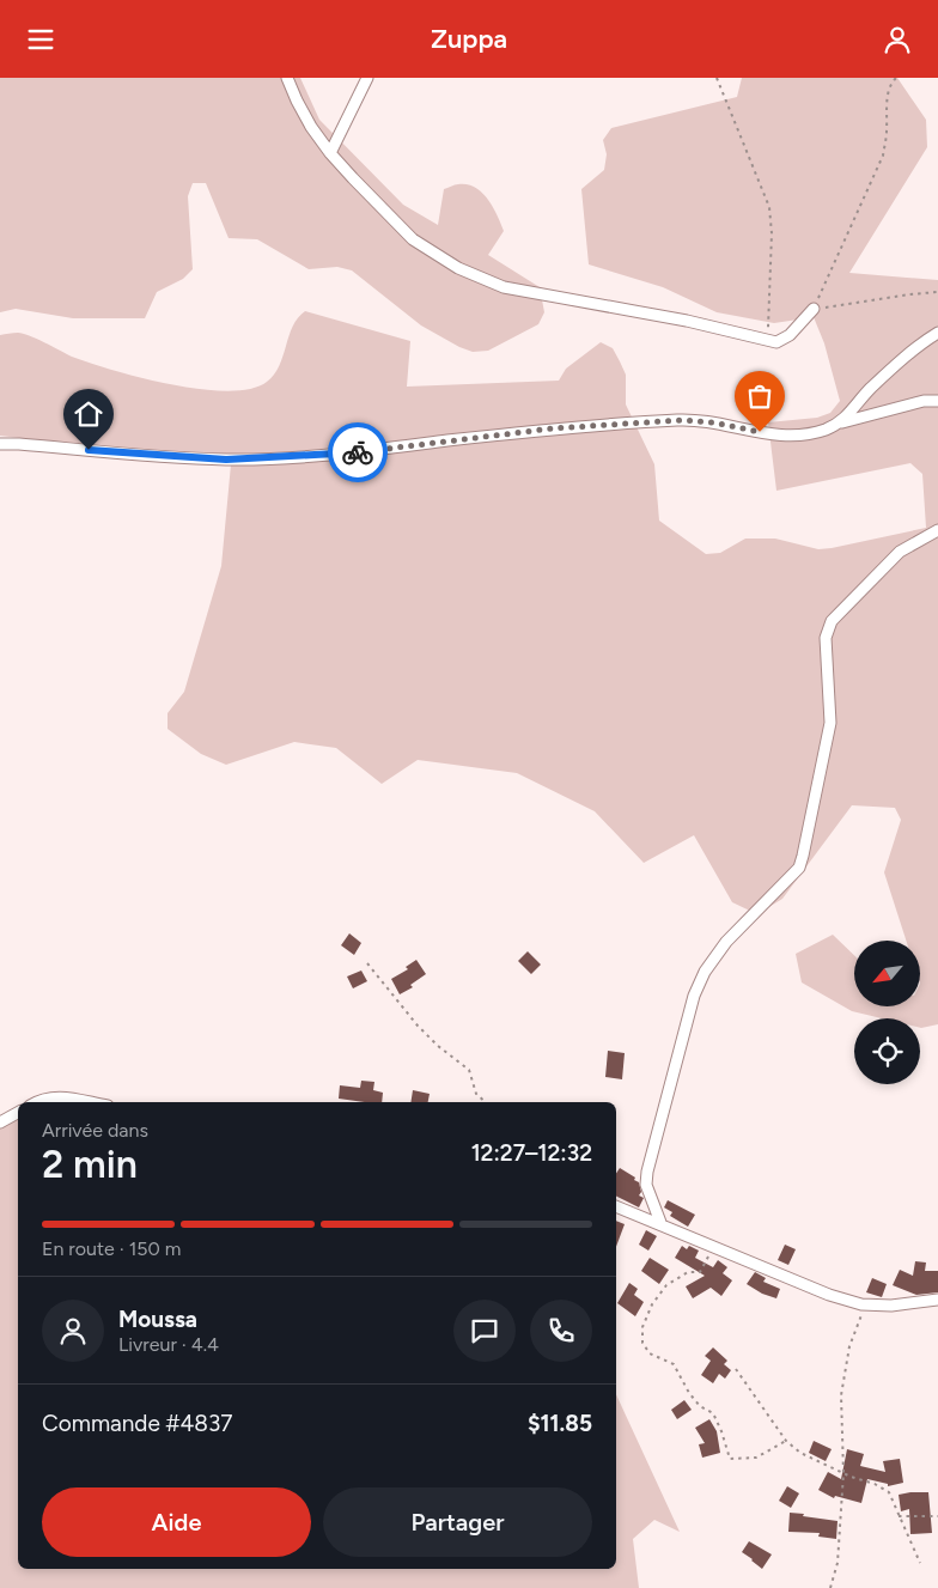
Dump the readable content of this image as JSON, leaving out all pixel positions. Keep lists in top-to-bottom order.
{
  "north": "bottom left",
  "page": {
    "header": "Zuppa",
    "heading": ["2 min", "Arrivée dans", "12:27–12:32"],
    "panel": [
      "Moussa",
      "Livreur · 4.4",
      "Commande #4837",
      "$11.85"
    ],
    "bar": "En route · 150 m",
    "buttons": ["Aide", "Partager"]
  }
}
